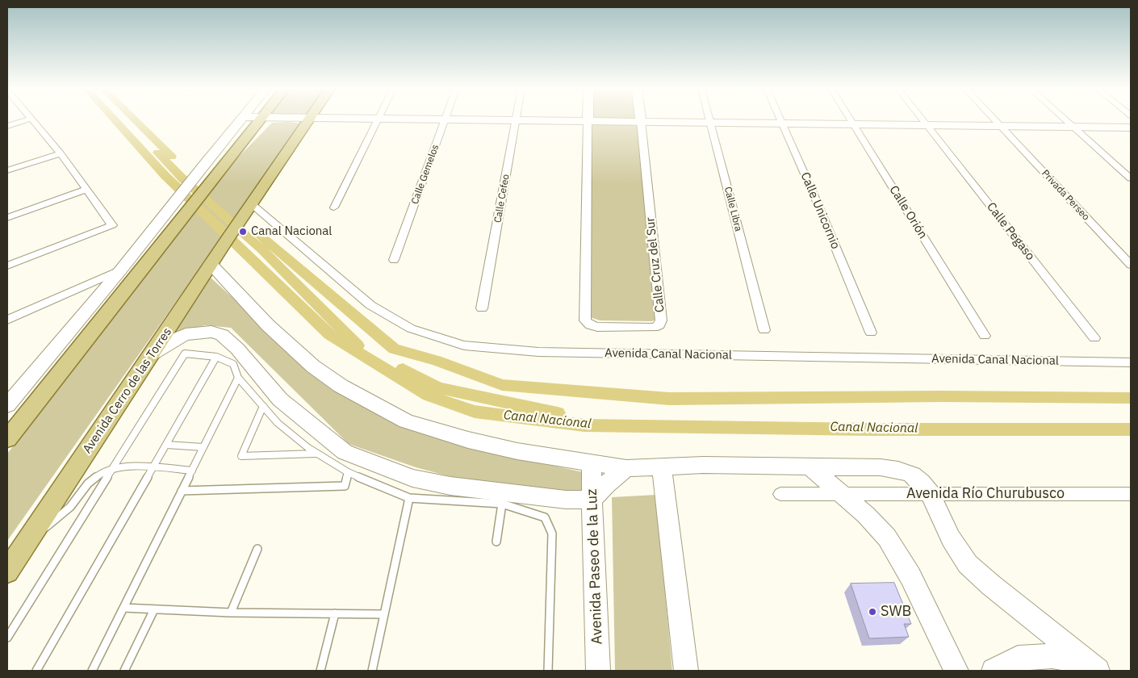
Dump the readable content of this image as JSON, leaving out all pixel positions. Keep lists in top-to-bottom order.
{
  "streets": {
    "main road": ["Avenida Cerro de las Torres"],
    "street": [
      "Calle Gemelos",
      "Privada Perseo",
      "Calle Cefeo",
      "Calle Libra",
      "Calle Unicornio",
      "Calle Orión",
      "Calle Pegaso",
      "Calle Cruz del Sur",
      "Avenida Canal Nacional",
      "Avenida Río Churubusco",
      "Avenida Paseo de la Luz"
    ]
  },
  "crossings": [
    ["Avenida Canal Nacional", "Avenida Cerro de las Torres"]
  ],
  "water": ["Canal Nacional"],
  "places": ["Canal Nacional", "SWB"]
}
